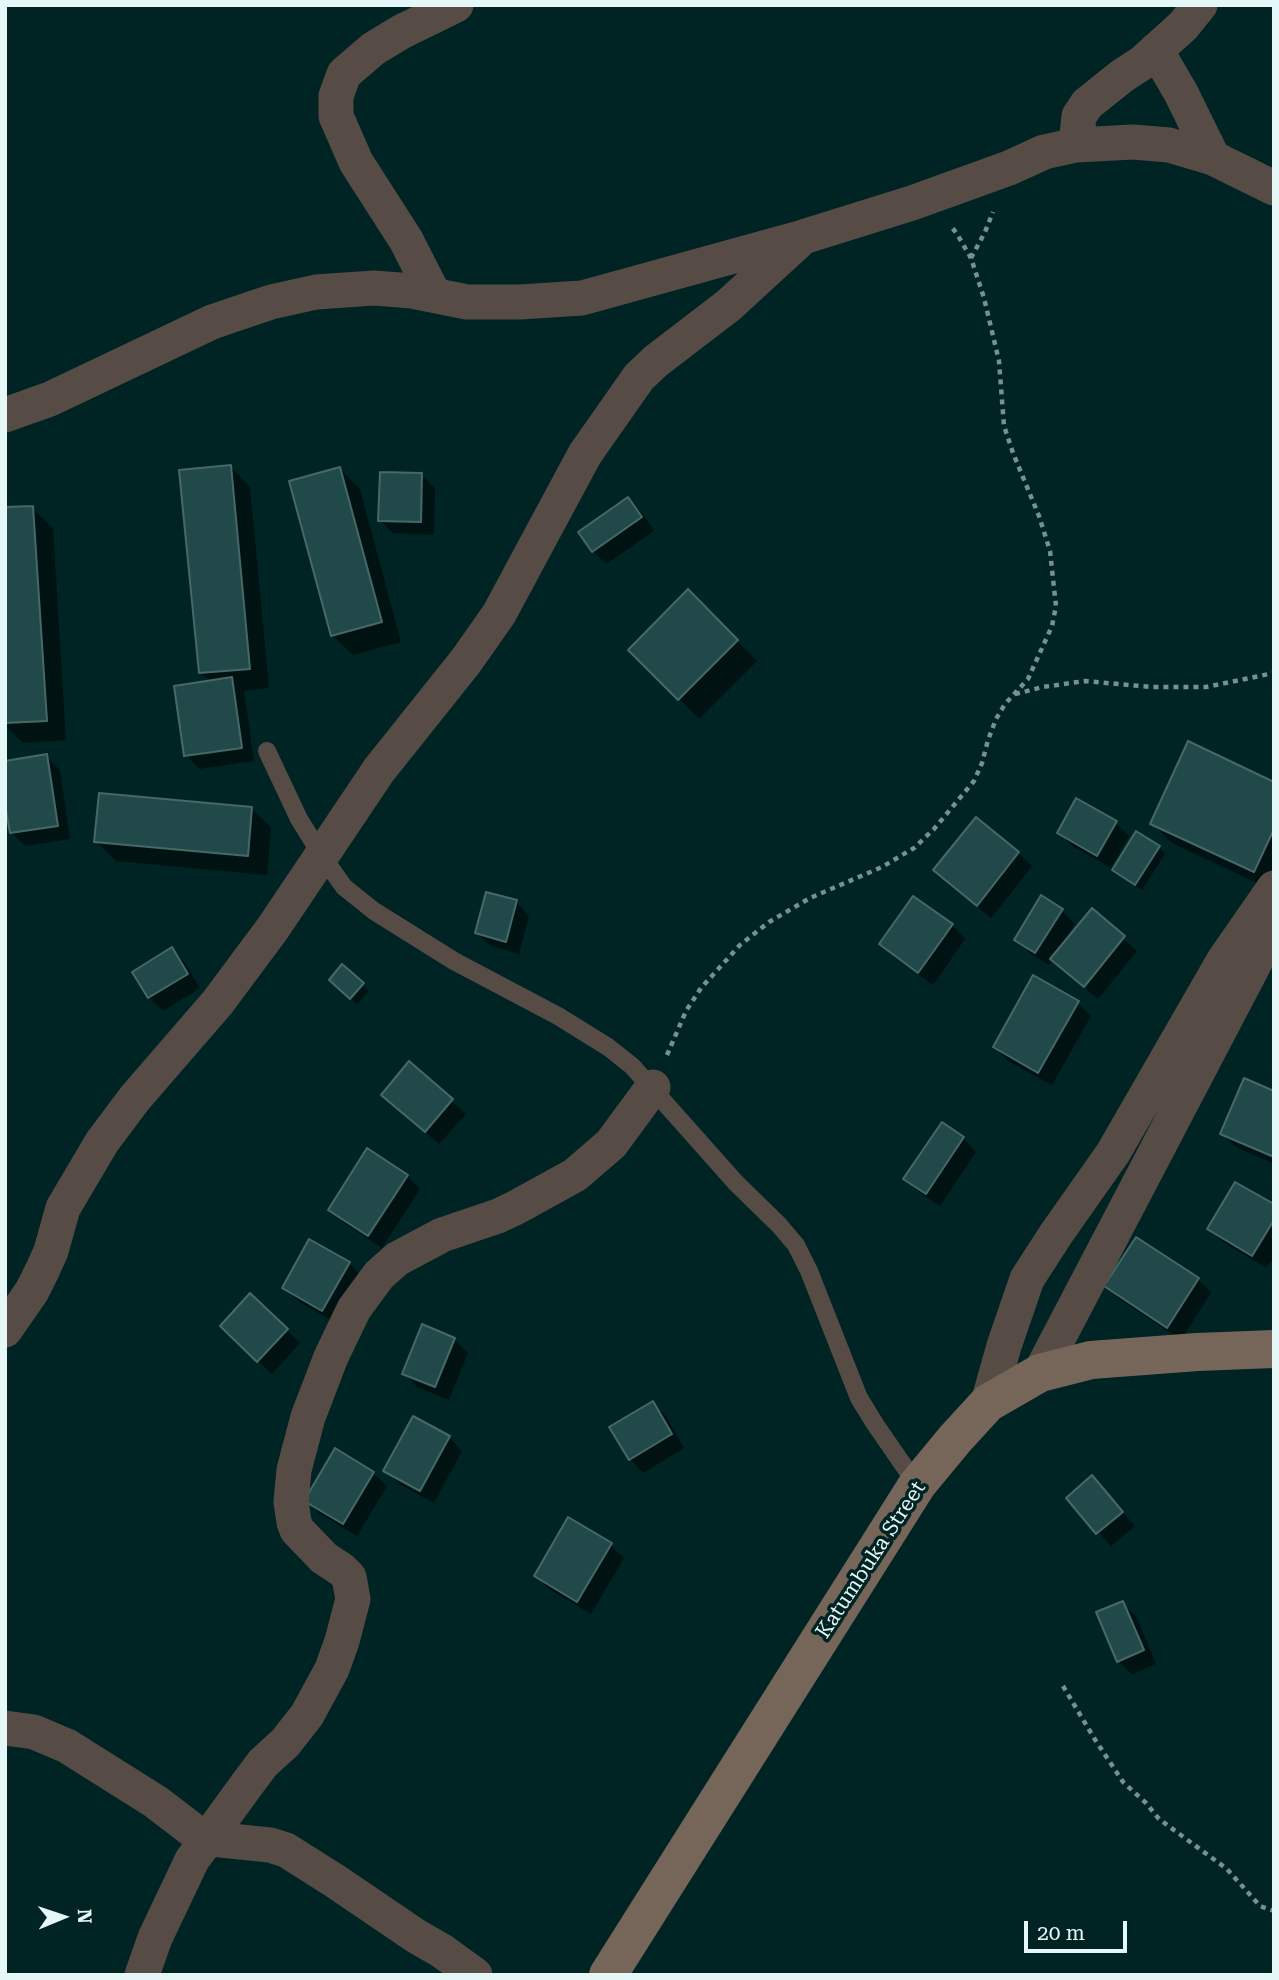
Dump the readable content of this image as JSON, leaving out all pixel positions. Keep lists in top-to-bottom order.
{
  "streets": {
    "main road": ["Katumbuka Street"]
  },
  "scale_bar": "20 m",
  "north": "right"
}
